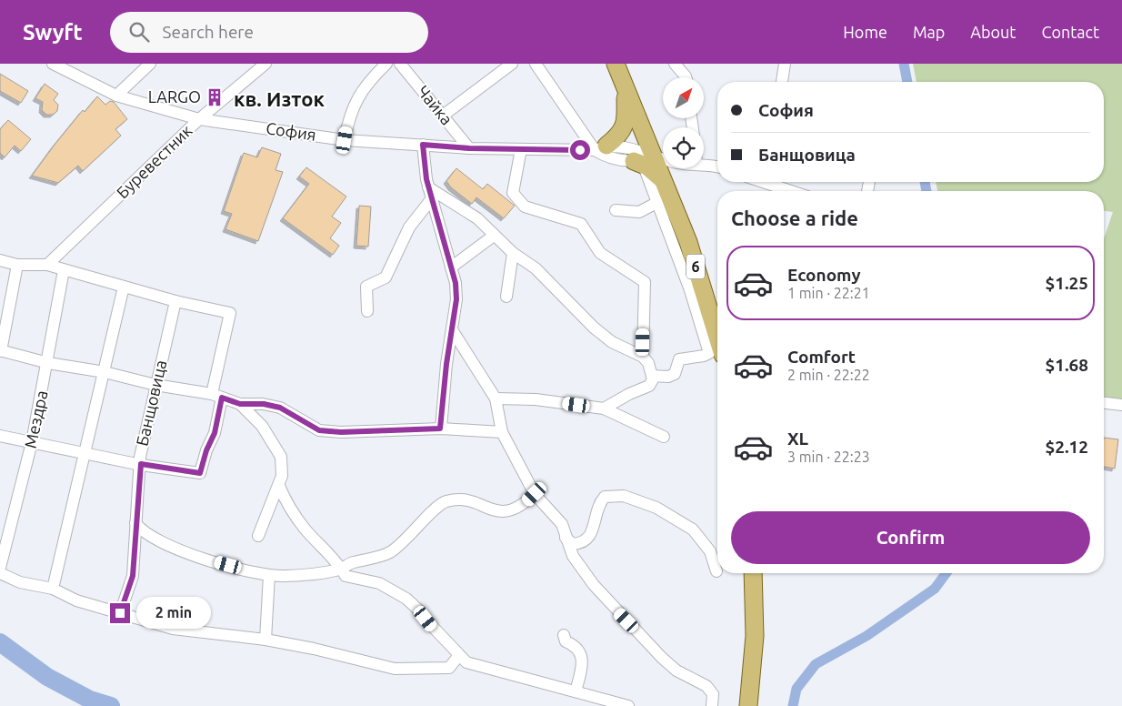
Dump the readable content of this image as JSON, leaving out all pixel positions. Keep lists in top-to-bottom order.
{
  "streets": {
    "main road": ["6"],
    "street": [
      "Чайка",
      "София",
      "Буревестник",
      "Банщовица",
      "Мездра"
    ]
  },
  "crossings": [
    ["Чайка", "София"],
    ["София", "Буревестник"],
    ["София", "6"]
  ],
  "districts": ["кв. Изток"],
  "places": {
    "building": ["LARGO"]
  },
  "north": "top right",
  "page": {
    "header": "Swyft",
    "search": "Search here",
    "nav": [
      "Home",
      "Map",
      "About",
      "Contact"
    ],
    "banner": ["София", "Банщовица"],
    "heading": "Choose a ride",
    "list": [
      {
        "name": "Economy",
        "note": "1 min · 22:21",
        "value": "$1.25"
      },
      {
        "name": "Comfort",
        "note": "2 min · 22:22",
        "value": "$1.68"
      },
      {
        "name": "XL",
        "note": "3 min · 22:23",
        "value": "$2.12"
      }
    ],
    "buttons": "Confirm",
    "bubble": "2 min"
  }
}
